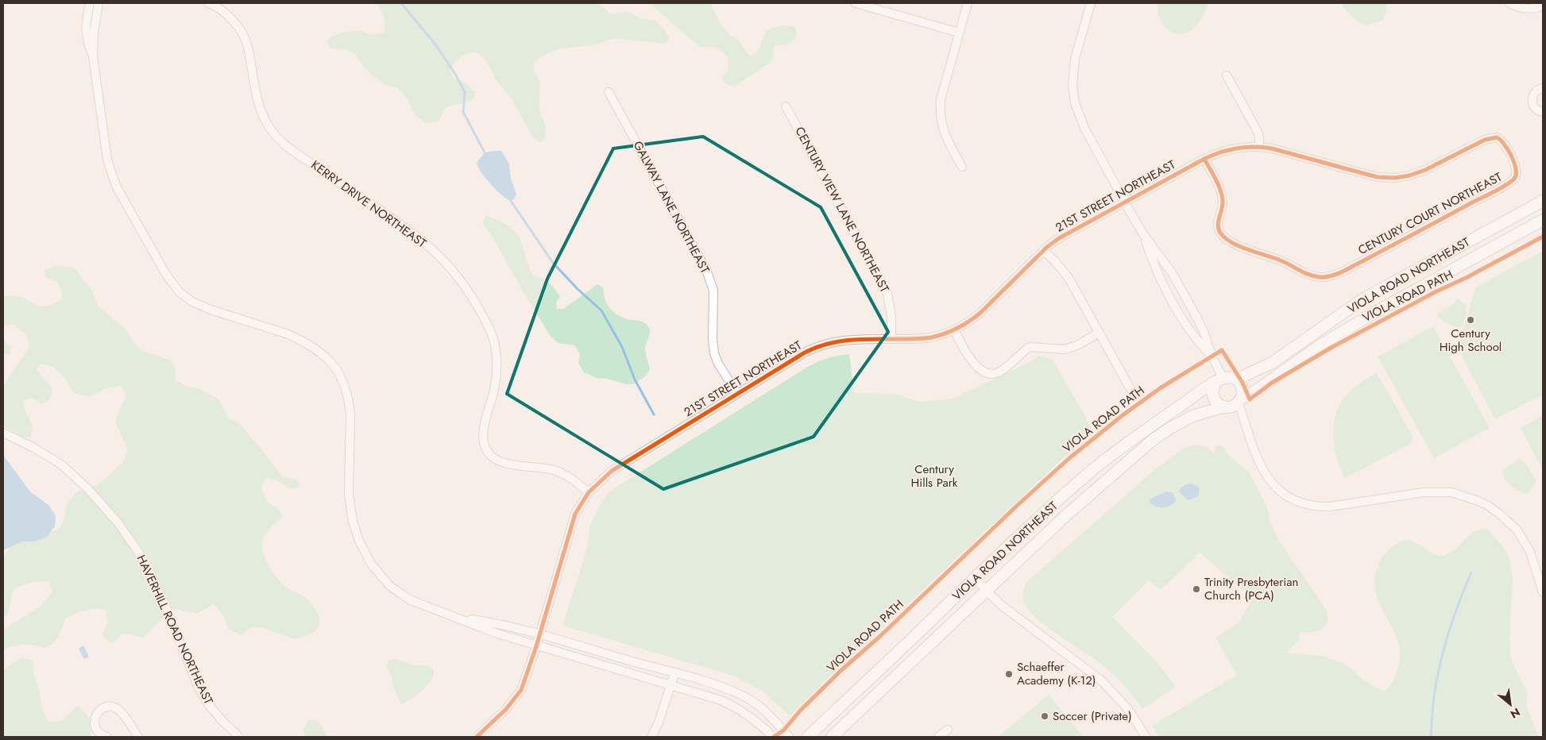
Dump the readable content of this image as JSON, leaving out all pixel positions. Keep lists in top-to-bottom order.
{
  "streets": {
    "main road": ["VIOLA ROAD NORTHEAST"],
    "street": [
      "21ST STREET NORTHEAST",
      "KERRY DRIVE NORTHEAST",
      "GALWAY LANE NORTHEAST",
      "CENTURY VIEW LANE NORTHEAST",
      "CENTURY COURT NORTHEAST",
      "HAVERHILL ROAD NORTHEAST"
    ],
    "cycle path": ["VIOLA ROAD PATH"]
  },
  "crossings": [
    ["21ST STREET NORTHEAST", "KERRY DRIVE NORTHEAST"],
    ["21ST STREET NORTHEAST", "GALWAY LANE NORTHEAST"],
    ["21ST STREET NORTHEAST", "CENTURY VIEW LANE NORTHEAST"],
    ["21ST STREET NORTHEAST", "CENTURY COURT NORTHEAST"]
  ],
  "parks": ["Century Hills Park"],
  "places": [
    "Century High School",
    "Trinity Presbyterian Church (PCA)",
    "Schaeffer Academy (K-12)",
    "Soccer (Private)"
  ],
  "north": "bottom right"
}
